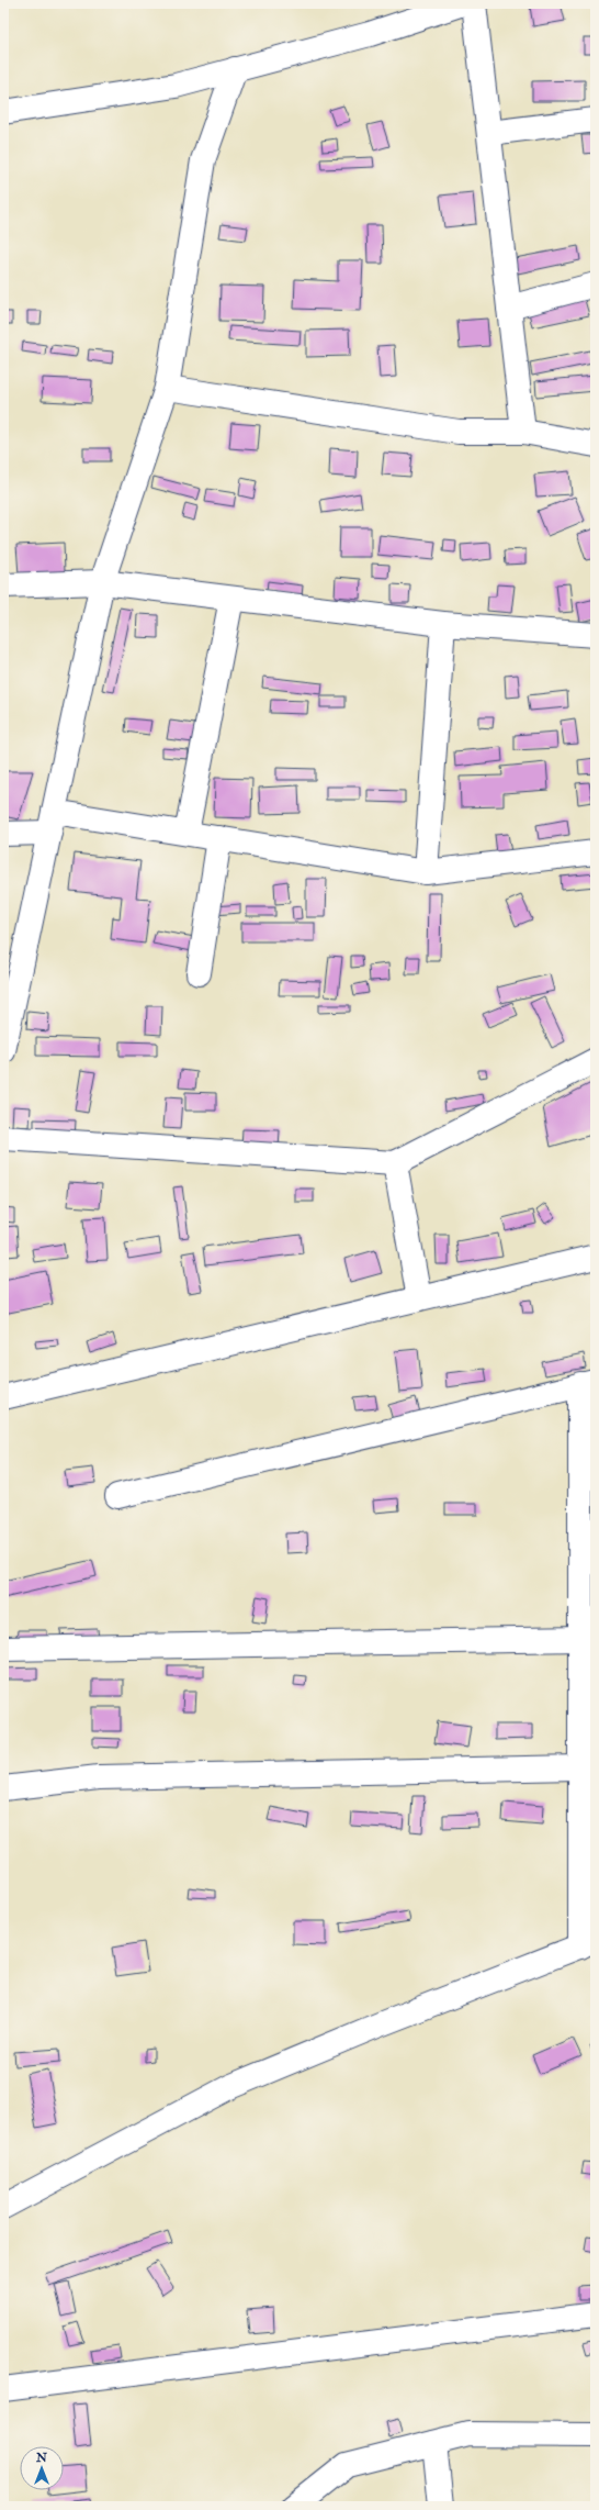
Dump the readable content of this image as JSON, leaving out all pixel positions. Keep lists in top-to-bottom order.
{
  "north": "top"
}
